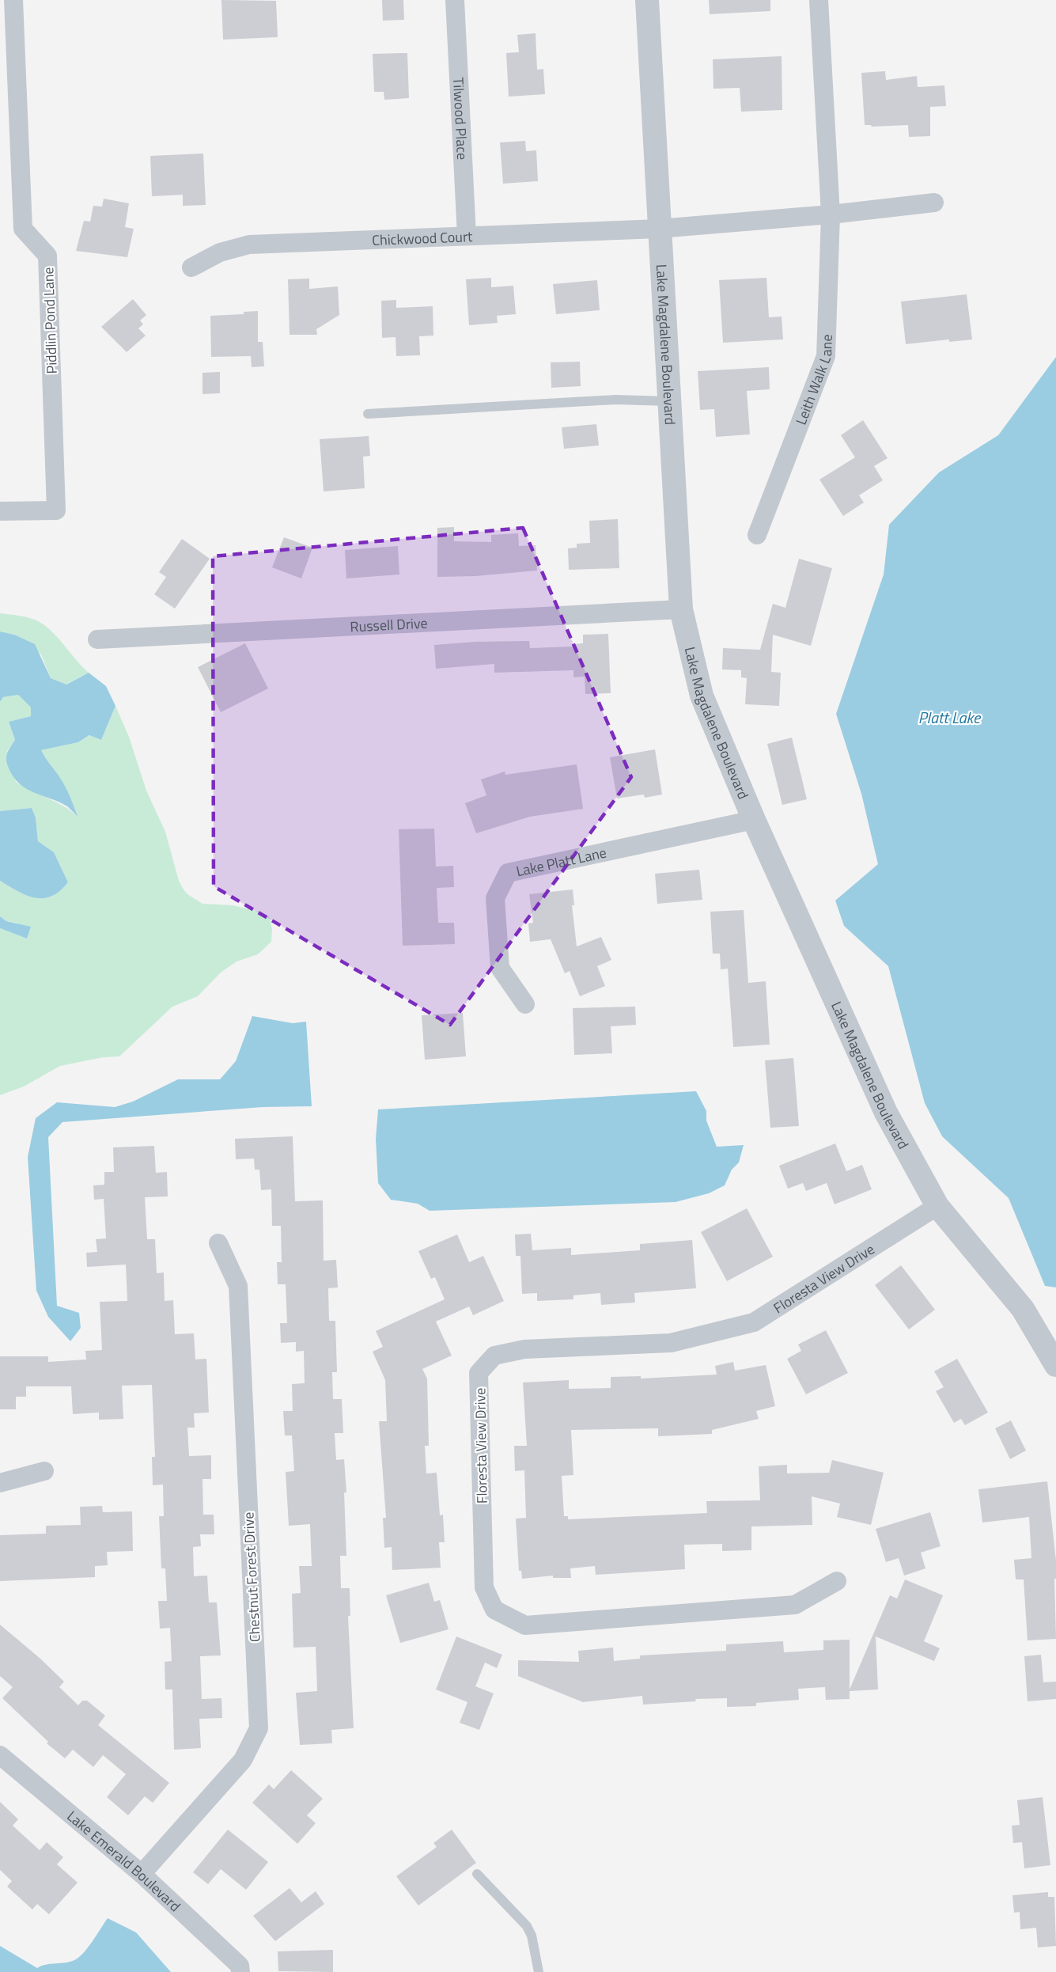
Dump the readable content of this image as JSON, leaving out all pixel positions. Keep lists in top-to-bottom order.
{
  "streets": {
    "street": [
      "Tilwood Place",
      "Chickwood Court",
      "Piddlin Pond Lane",
      "Lake Magdalene Boulevard",
      "Leith Walk Lane",
      "Russell Drive",
      "Lake Platt Lane",
      "Floresta View Drive",
      "Chestnut Forest Drive",
      "Lake Emerald Boulevard"
    ]
  },
  "crossings": [
    ["Tilwood Place", "Chickwood Court"],
    ["Chickwood Court", "Lake Magdalene Boulevard"],
    ["Lake Magdalene Boulevard", "Russell Drive"],
    ["Lake Magdalene Boulevard", "Lake Platt Lane"],
    ["Lake Magdalene Boulevard", "Floresta View Drive"],
    ["Chestnut Forest Drive", "Lake Emerald Boulevard"]
  ],
  "water": ["Platt Lake"]
}
